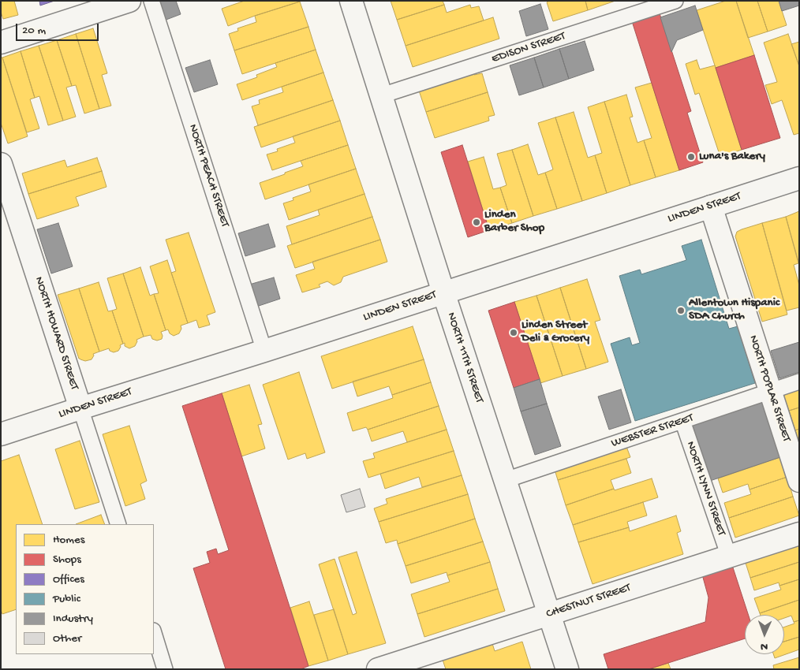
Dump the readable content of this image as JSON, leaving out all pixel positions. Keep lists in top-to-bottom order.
{
  "streets": {
    "street": [
      "LINDEN STREET",
      "NORTH HOWARD STREET",
      "NORTH 11TH STREET",
      "NORTH POPLAR STREET",
      "CHESTNUT STREET"
    ],
    "lane": [
      "EDISON STREET",
      "NORTH PEACH STREET",
      "WEBSTER STREET",
      "NORTH LYNN STREET"
    ]
  },
  "crossings": [
    ["EDISON STREET", "NORTH 11TH STREET"],
    ["NORTH PEACH STREET", "LINDEN STREET"],
    ["LINDEN STREET", "NORTH HOWARD STREET"],
    ["LINDEN STREET", "NORTH 11TH STREET"],
    ["LINDEN STREET", "NORTH POPLAR STREET"],
    ["NORTH 11TH STREET", "WEBSTER STREET"],
    ["NORTH 11TH STREET", "CHESTNUT STREET"],
    ["NORTH POPLAR STREET", "WEBSTER STREET"],
    ["WEBSTER STREET", "NORTH LYNN STREET"],
    ["NORTH LYNN STREET", "CHESTNUT STREET"]
  ],
  "places": [
    "Luna's Bakery",
    "Linden Barber Shop",
    "Allentown Hispanic SDA Church",
    "Linden Street Deli & Grocery"
  ],
  "legend": [
    "Homes",
    "Shops",
    "Offices",
    "Public",
    "Industry",
    "Other"
  ],
  "scale_bar": "20 m",
  "north": "bottom"
}
